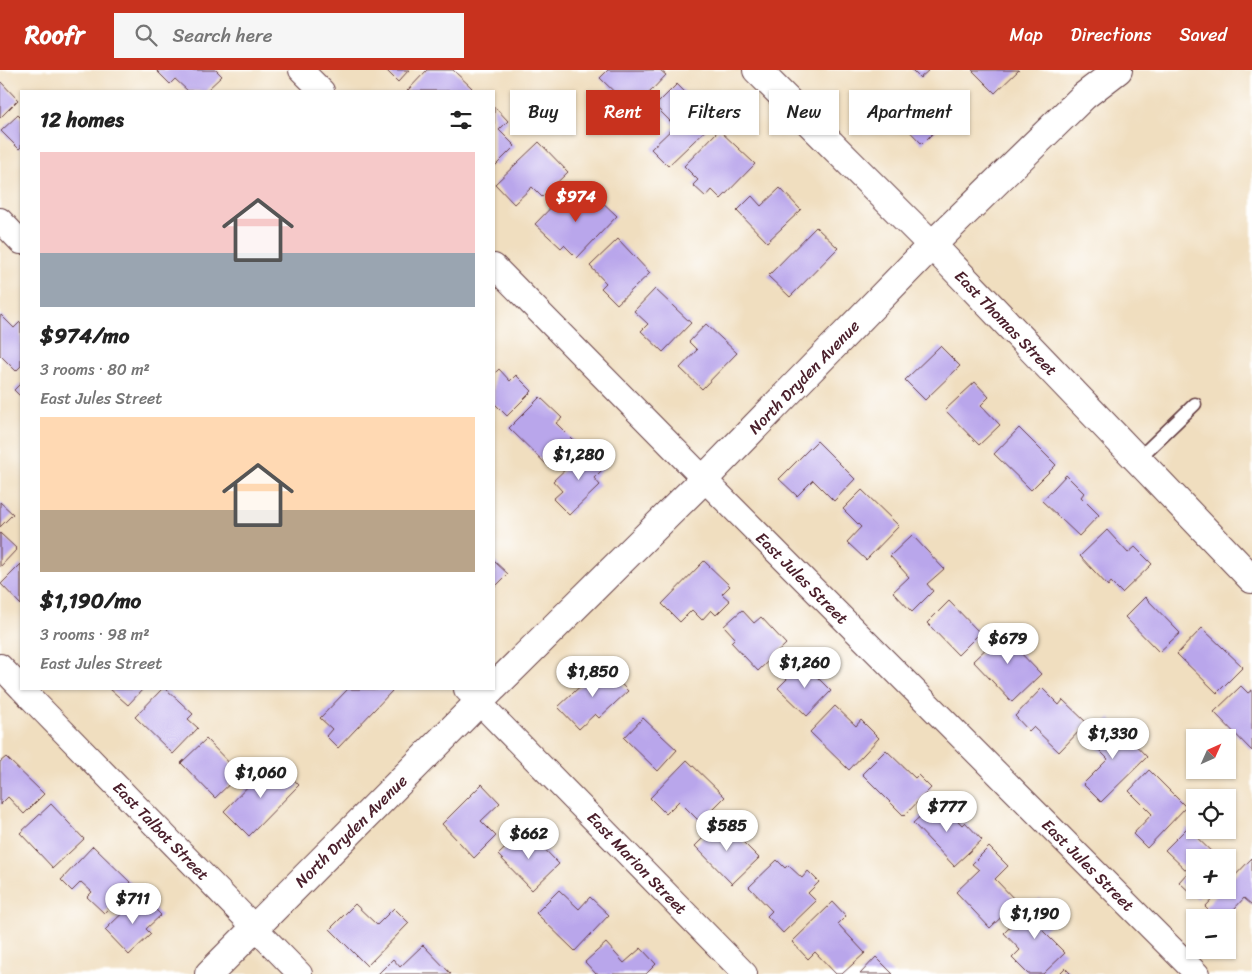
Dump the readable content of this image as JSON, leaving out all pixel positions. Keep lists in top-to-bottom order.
{
  "streets": {
    "street": [
      "East Thomas Street",
      "North Dryden Avenue",
      "East Jules Street",
      "East Talbot Street",
      "East Marion Street"
    ]
  },
  "crossings": [
    ["East Thomas Street", "North Dryden Avenue"],
    ["North Dryden Avenue", "East Jules Street"],
    ["North Dryden Avenue", "East Talbot Street"],
    ["North Dryden Avenue", "East Marion Street"]
  ],
  "north": "top right",
  "page": {
    "header": "Roofr",
    "search": "Search here",
    "nav": ["Map", "Directions", "Saved"],
    "chip": [
      "Buy",
      "Rent",
      "Filters",
      "New",
      "Apartment"
    ],
    "heading": "12 homes",
    "list": [
      {
        "name": "$974/mo",
        "note": "3 rooms · 80 m² · East Jules Street"
      },
      {
        "name": "$1,190/mo",
        "note": "3 rooms · 98 m² · East Jules Street"
      }
    ],
    "price": [
      "$974",
      "$1,280",
      "$679",
      "$1,260",
      "$1,850",
      "$1,330",
      "$1,060",
      "$777",
      "$585",
      "$662",
      "$711",
      "$1,190"
    ],
    "map_buttons": ["+", "−"]
  }
}
